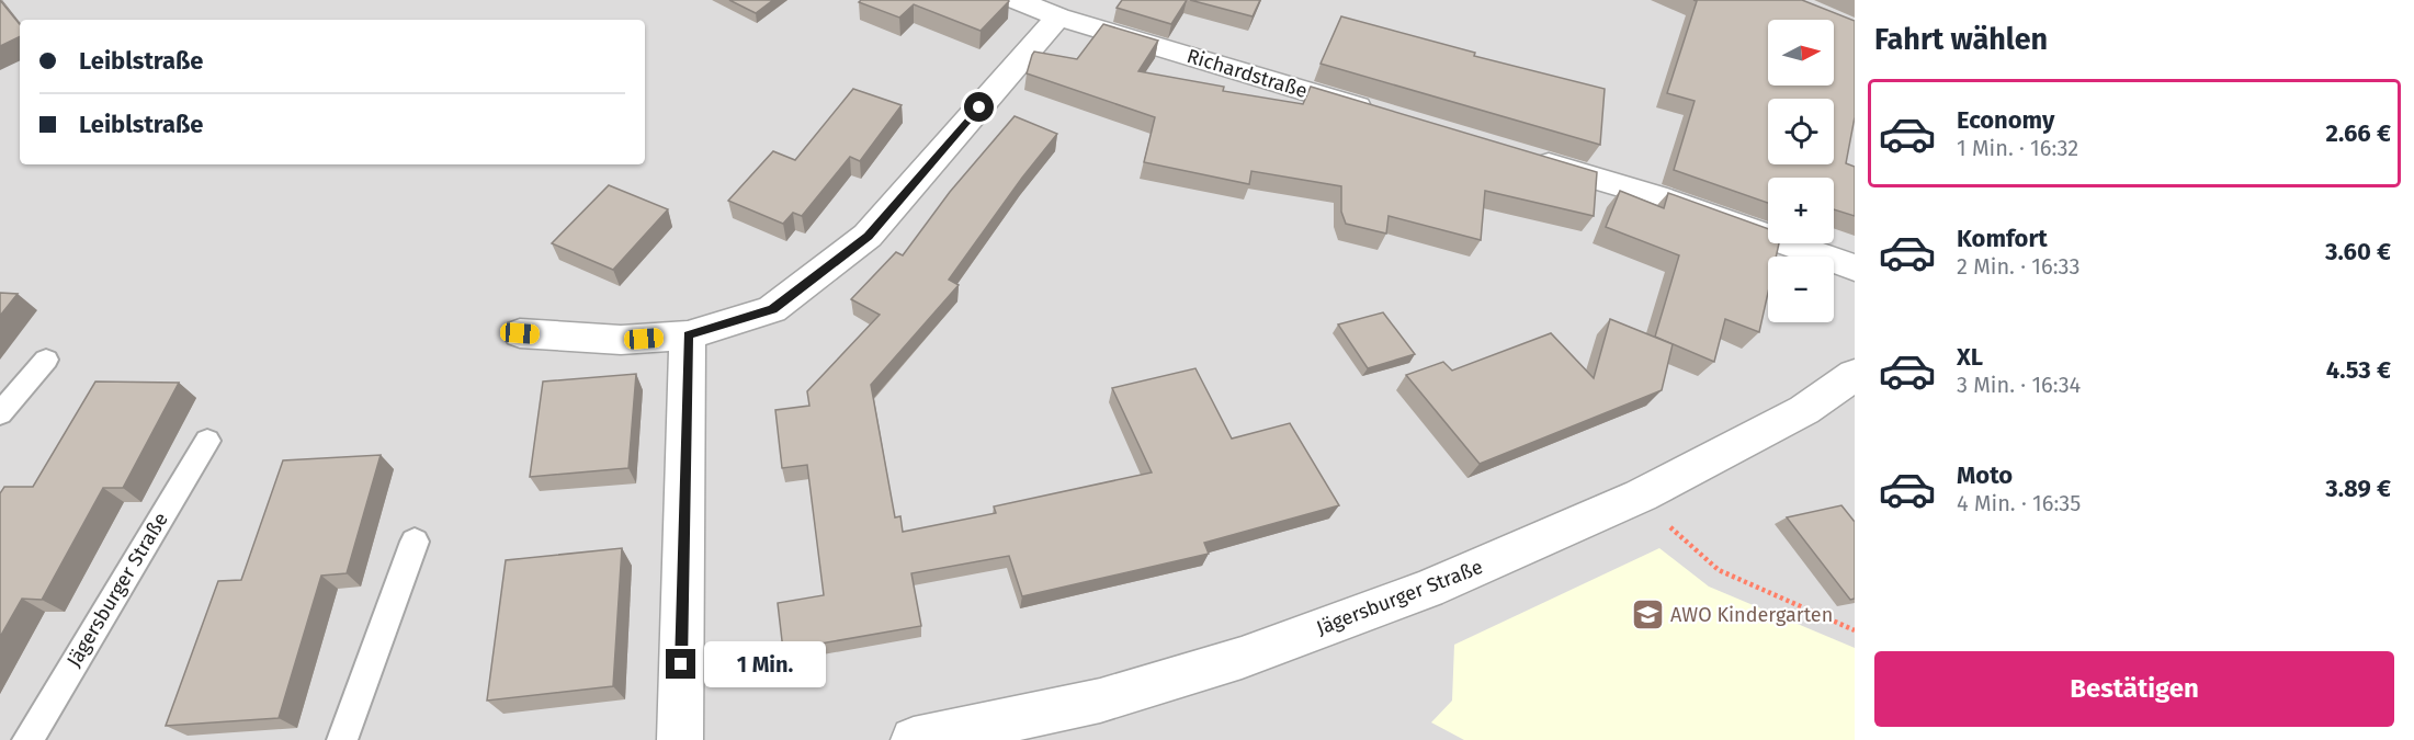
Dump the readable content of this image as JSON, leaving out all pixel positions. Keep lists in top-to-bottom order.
{
  "streets": {
    "street": ["Richardstraße", "Jägersburger Straße"]
  },
  "places": {
    "school or university": ["AWO Kindergarten"]
  },
  "north": "right",
  "page": {
    "heading": "Fahrt wählen",
    "map_buttons": ["+", "−"],
    "banner": ["Leiblstraße", "Leiblstraße"],
    "list": [
      {
        "name": "Economy",
        "note": "1 Min. · 16:32",
        "value": "2.66 €"
      },
      {
        "name": "Komfort",
        "note": "2 Min. · 16:33",
        "value": "3.60 €"
      },
      {
        "name": "XL",
        "note": "3 Min. · 16:34",
        "value": "4.53 €"
      },
      {
        "name": "Moto",
        "note": "4 Min. · 16:35",
        "value": "3.89 €"
      }
    ],
    "buttons": "Bestätigen",
    "bubble": "1 Min."
  }
}
